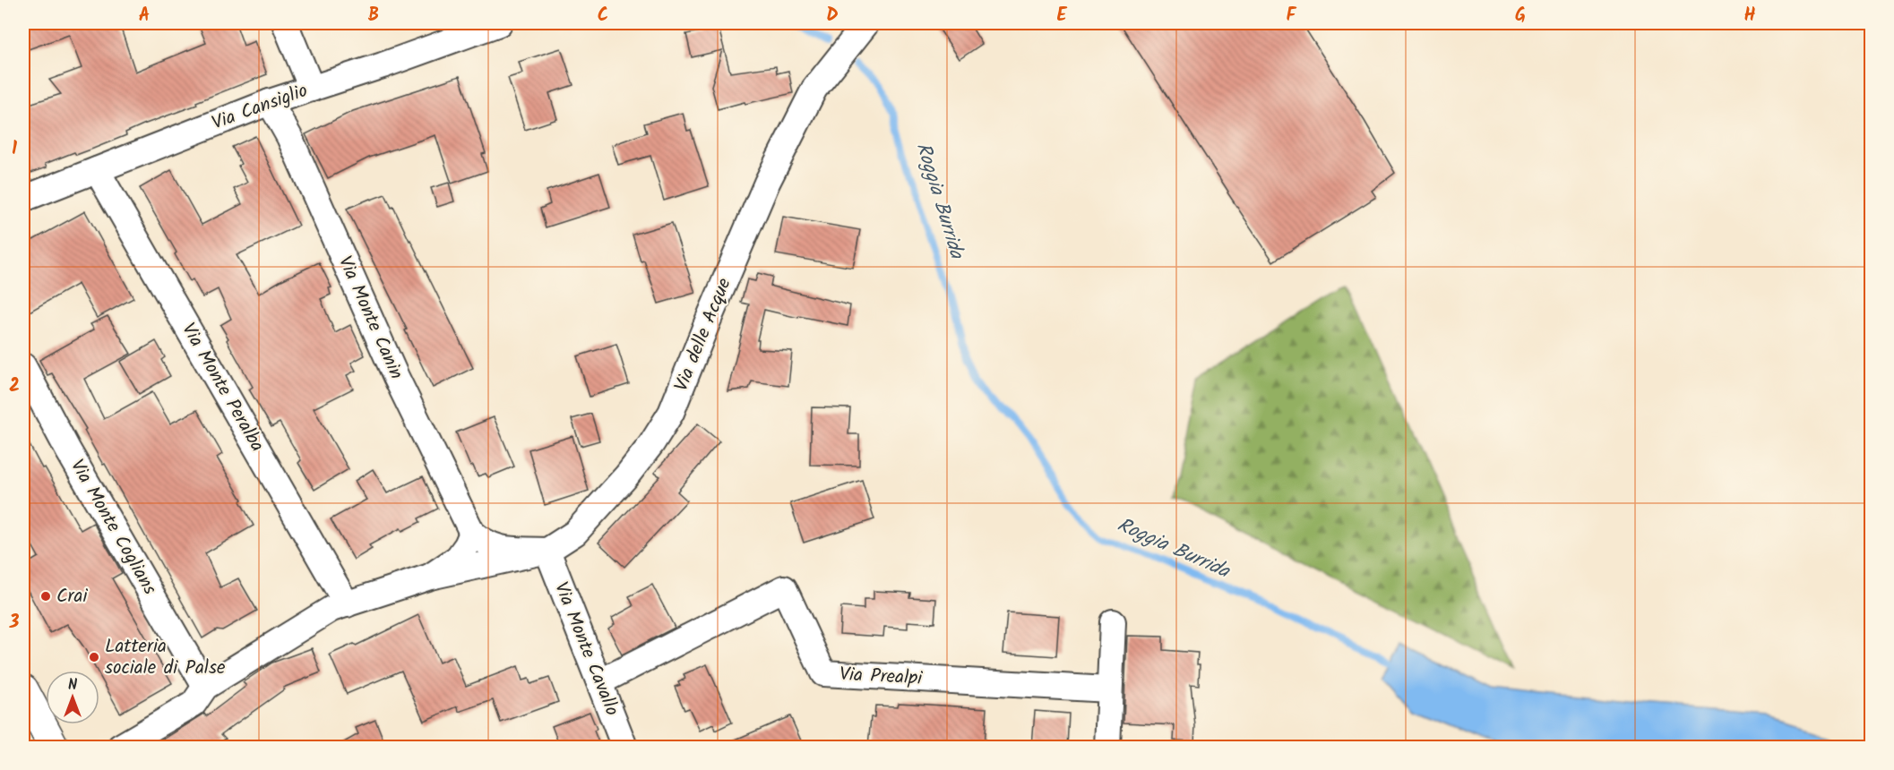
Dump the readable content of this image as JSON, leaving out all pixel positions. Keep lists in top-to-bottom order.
{
  "streets": {
    "street": [
      "Via Cansiglio",
      "Via Monte Canin",
      "Via delle Acque",
      "Via Monte Peralba",
      "Via Monte Coglians",
      "Via Monte Cavallo",
      "Via Prealpi"
    ]
  },
  "crossings": [
    ["Via Cansiglio", "Via Monte Canin"],
    ["Via Cansiglio", "Via Monte Peralba"],
    ["Via Monte Canin", "Via delle Acque"],
    ["Via delle Acque", "Via Monte Peralba"],
    ["Via delle Acque", "Via Monte Coglians"],
    ["Via delle Acque", "Via Monte Cavallo"],
    ["Via Monte Cavallo", "Via Prealpi"]
  ],
  "water": ["Roggia Burrida"],
  "places": ["Crai", "Latteria sociale di Palse"],
  "north": "top",
  "grid": {
    "columns": [
      "A",
      "B",
      "C",
      "D",
      "E",
      "F",
      "G",
      "H"
    ],
    "rows": ["1", "2", "3"]
  }
}
